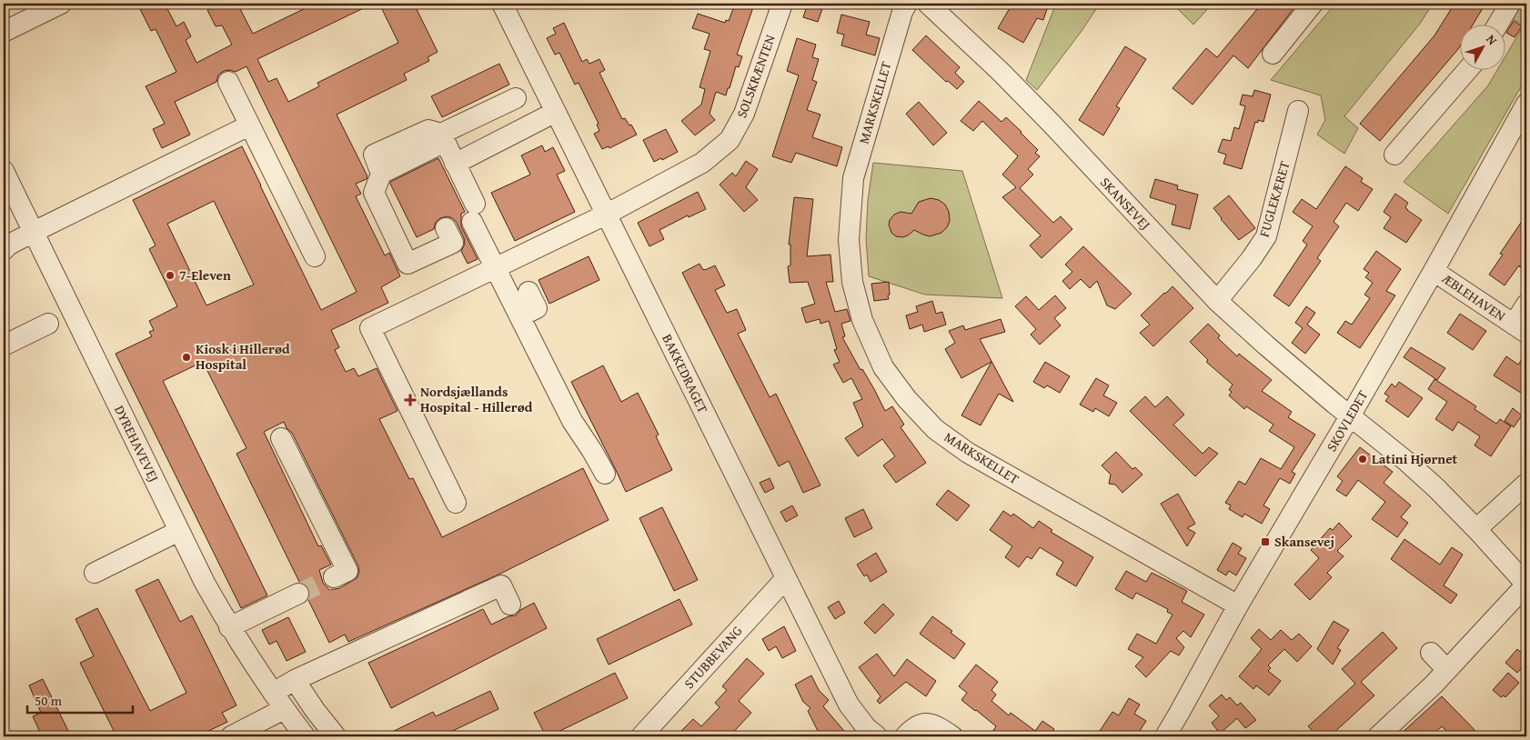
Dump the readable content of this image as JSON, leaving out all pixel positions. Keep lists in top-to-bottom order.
{
  "streets": {
    "street": [
      "SOLSKRÆNTEN",
      "MARKSKELLET",
      "FUGLEKÆRET",
      "SKANSEVEJ",
      "ÆBLEHAVEN",
      "BAKKEDRAGET",
      "SKOVLEDET",
      "DYREHAVEVEJ",
      "STUBBEVANG"
    ]
  },
  "crossings": [
    ["SOLSKRÆNTEN", "BAKKEDRAGET"],
    ["MARKSKELLET", "SKOVLEDET"],
    ["FUGLEKÆRET", "SKANSEVEJ"],
    ["SKANSEVEJ", "SKOVLEDET"],
    ["ÆBLEHAVEN", "SKOVLEDET"],
    ["BAKKEDRAGET", "STUBBEVANG"]
  ],
  "places": {
    "other": ["7-Eleven", "Kiosk i Hillerød Hospital", "Latini Hjørnet"],
    "health": ["Nordsjællands Hospital - Hillerød"],
    "transit": ["Skansevej"]
  },
  "scale_bar": "50 m",
  "north": "top right"
}
